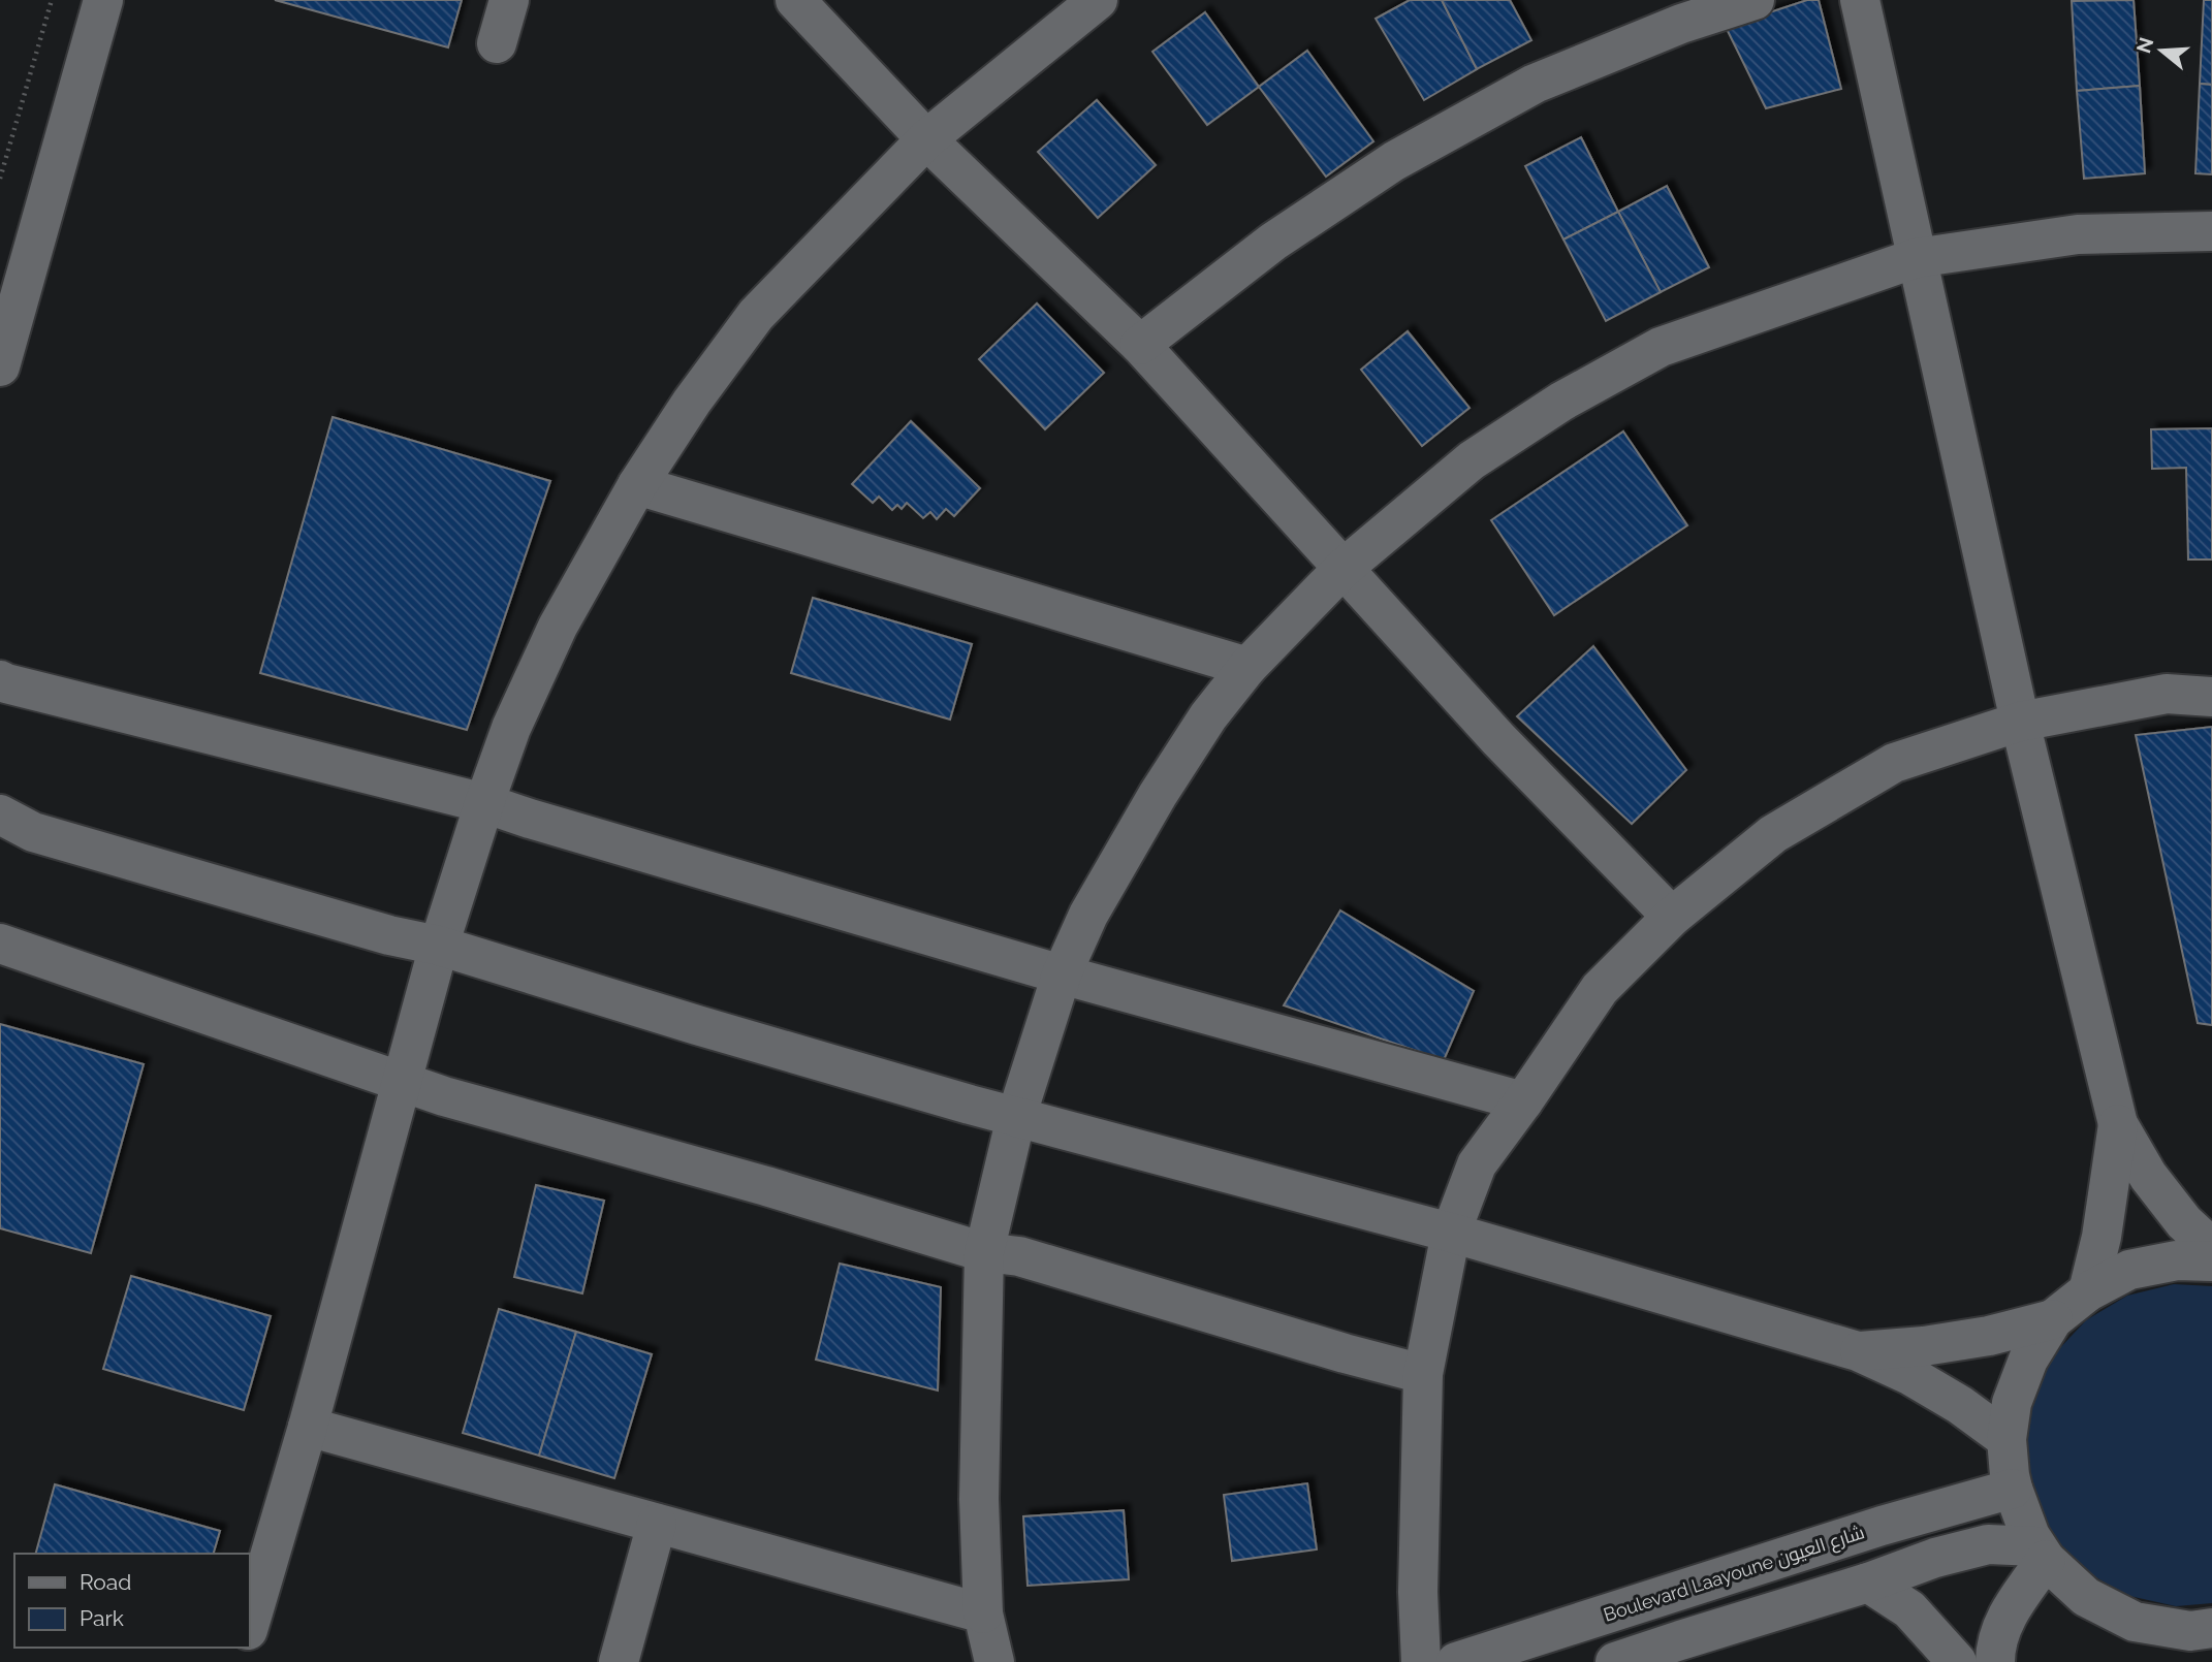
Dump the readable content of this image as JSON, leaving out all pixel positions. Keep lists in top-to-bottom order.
{
  "streets": {
    "street": ["Boulevard Laayoune شارع العيون"]
  },
  "legend": ["Road", "Park"],
  "north": "left"
}
